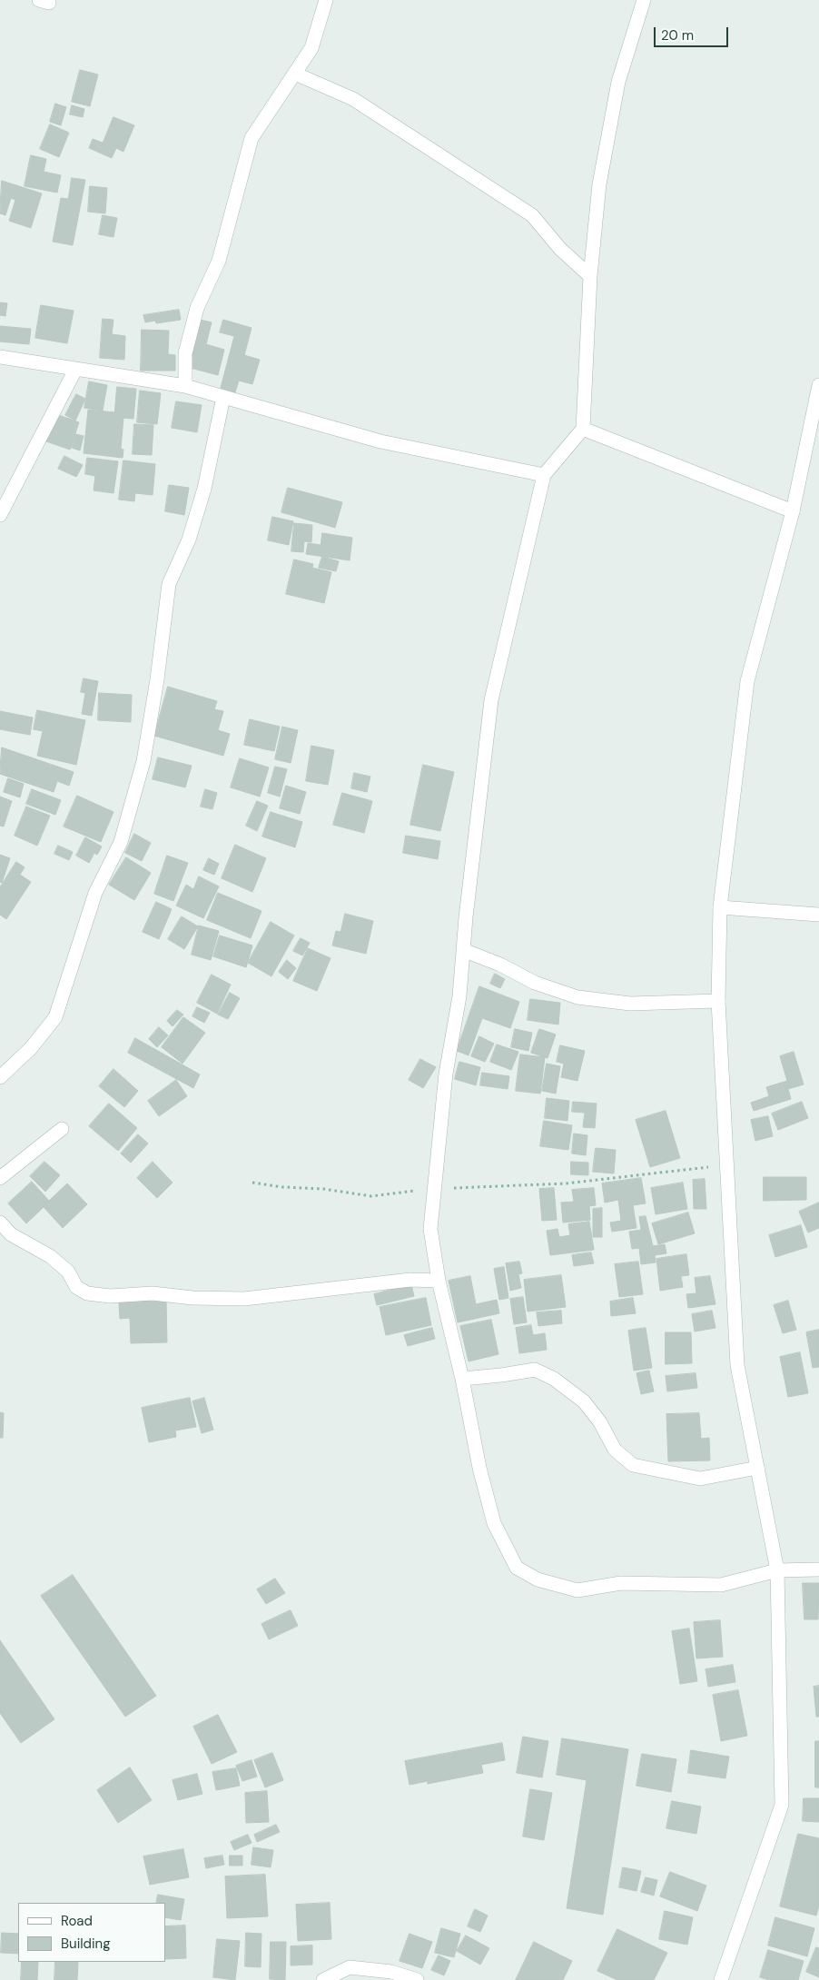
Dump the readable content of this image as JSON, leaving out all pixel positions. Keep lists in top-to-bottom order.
{
  "legend": ["Road", "Building"],
  "scale_bar": "20 m"
}
